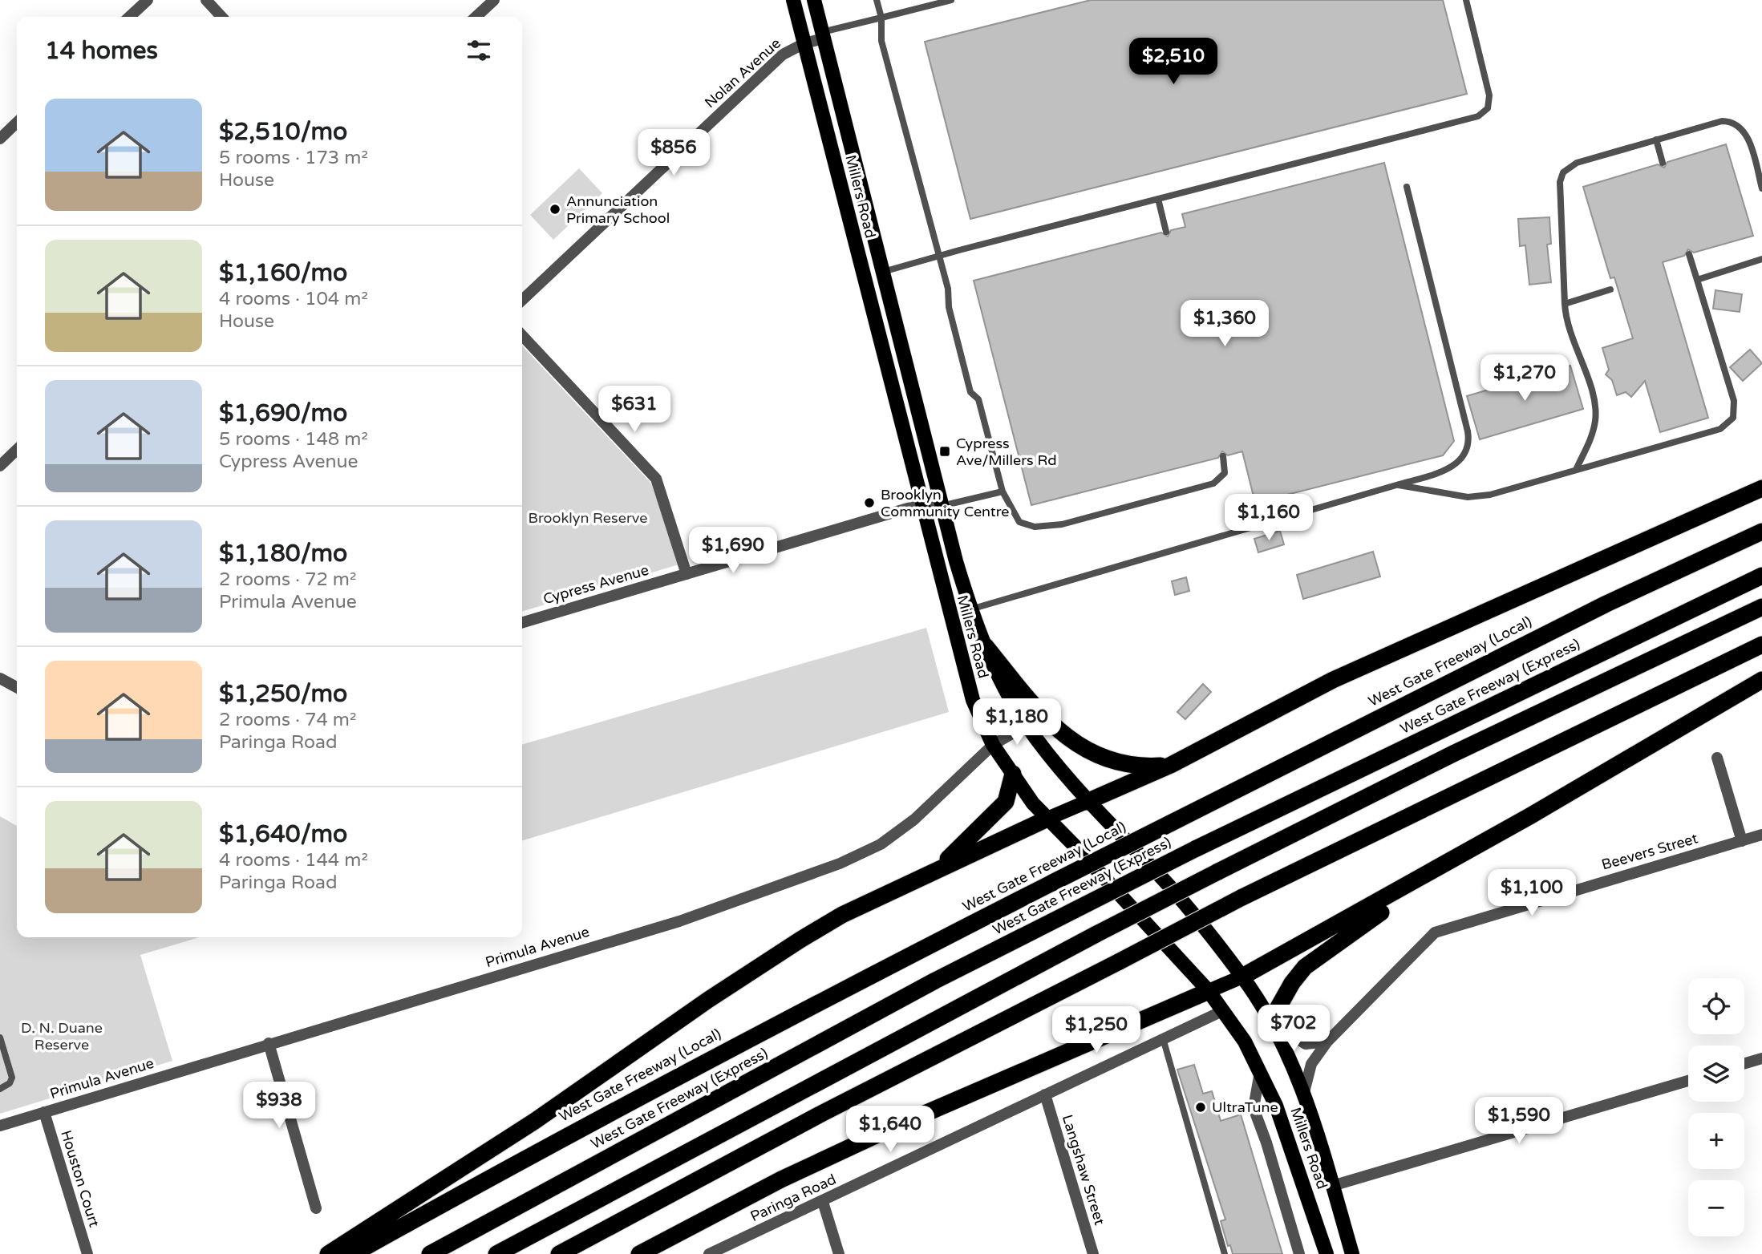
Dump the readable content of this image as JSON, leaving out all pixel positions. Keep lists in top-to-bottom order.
{
  "streets": {
    "highway": ["West Gate Freeway (Local)", "West Gate Freeway (Express)"],
    "main road": ["Millers Road"],
    "street": [
      "Nolan Avenue",
      "Cypress Avenue",
      "Beevers Street",
      "Primula Avenue",
      "Langshaw Street",
      "Houston Court",
      "Paringa Road"
    ]
  },
  "crossings": [
    ["Nolan Avenue", "Millers Road"],
    ["Millers Road", "Cypress Avenue"],
    ["Millers Road", "Beevers Street"],
    ["Millers Road", "Primula Avenue"],
    ["Millers Road", "Paringa Road"],
    ["Primula Avenue", "Houston Court"],
    ["Langshaw Street", "Paringa Road"]
  ],
  "parks": ["Brooklyn Reserve", "D. N. Duane Reserve"],
  "places": {
    "other": ["Annunciation Primary School", "Brooklyn Community Centre", "UltraTune"],
    "transit": ["Cypress Ave/Millers Rd"]
  },
  "page": {
    "heading": "14 homes",
    "price": [
      "$2,510",
      "$856",
      "$1,360",
      "$1,270",
      "$631",
      "$1,160",
      "$1,690",
      "$1,180",
      "$1,100",
      "$702",
      "$1,250",
      "$938",
      "$1,590",
      "$1,640"
    ],
    "list": [
      {
        "name": "$2,510/mo",
        "note": "5 rooms · 173 m² · House"
      },
      {
        "name": "$1,160/mo",
        "note": "4 rooms · 104 m² · House"
      },
      {
        "name": "$1,690/mo",
        "note": "5 rooms · 148 m² · Cypress Avenue"
      },
      {
        "name": "$1,180/mo",
        "note": "2 rooms · 72 m² · Primula Avenue"
      },
      {
        "name": "$1,250/mo",
        "note": "2 rooms · 74 m² · Paringa Road"
      },
      {
        "name": "$1,640/mo",
        "note": "4 rooms · 144 m² · Paringa Road"
      }
    ],
    "map_buttons": ["+", "−"]
  }
}
